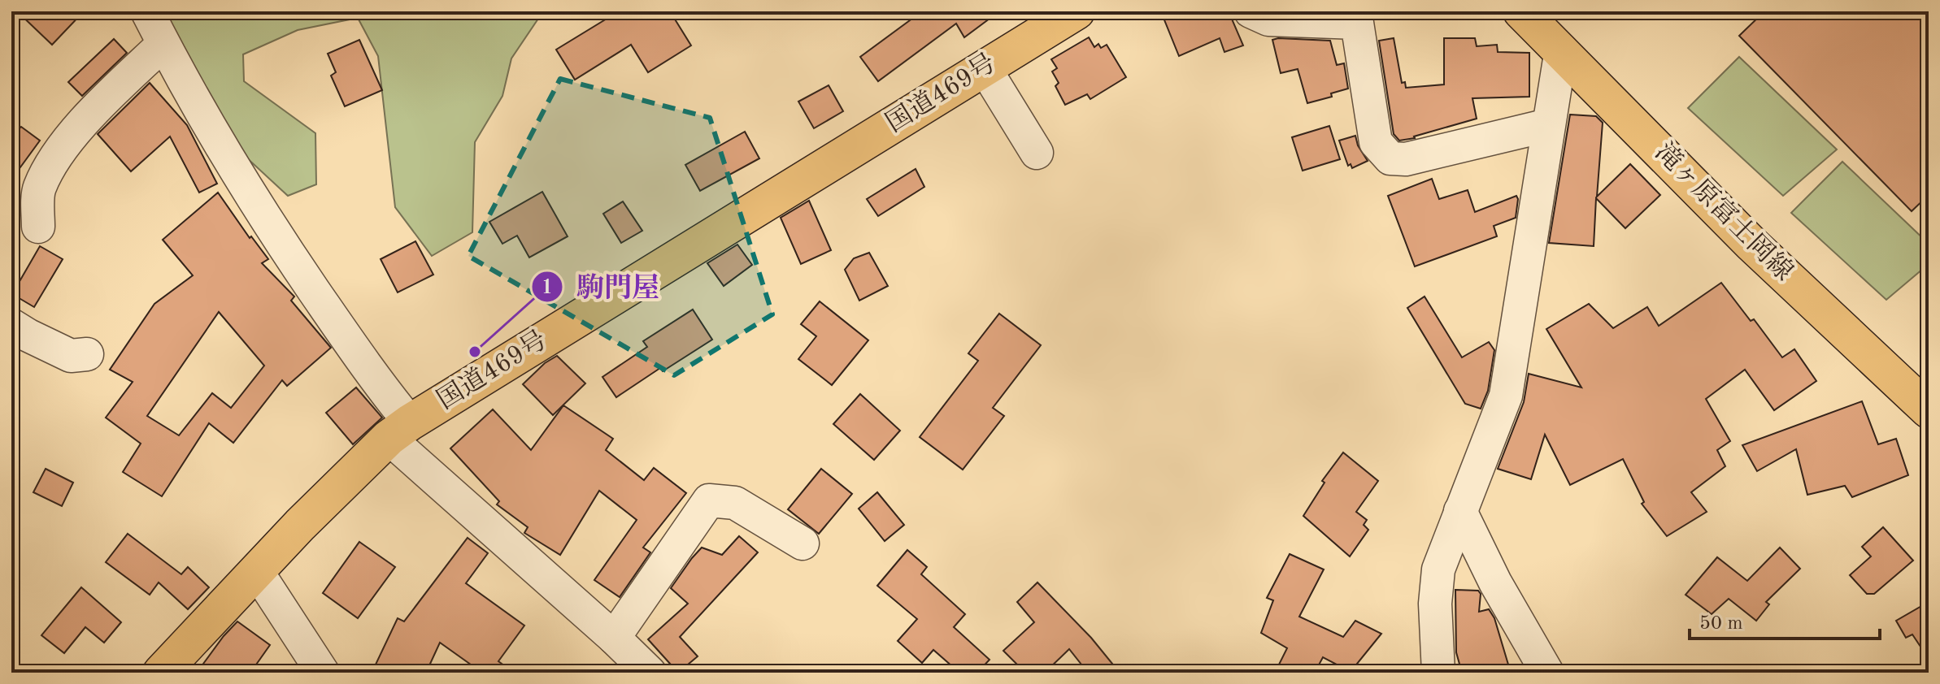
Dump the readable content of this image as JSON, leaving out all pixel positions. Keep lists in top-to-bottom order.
{
  "streets": {
    "main road": ["国道469号", "滝ヶ原富士岡線"]
  },
  "places": ["駒門屋"],
  "scale_bar": "50 m"
}
